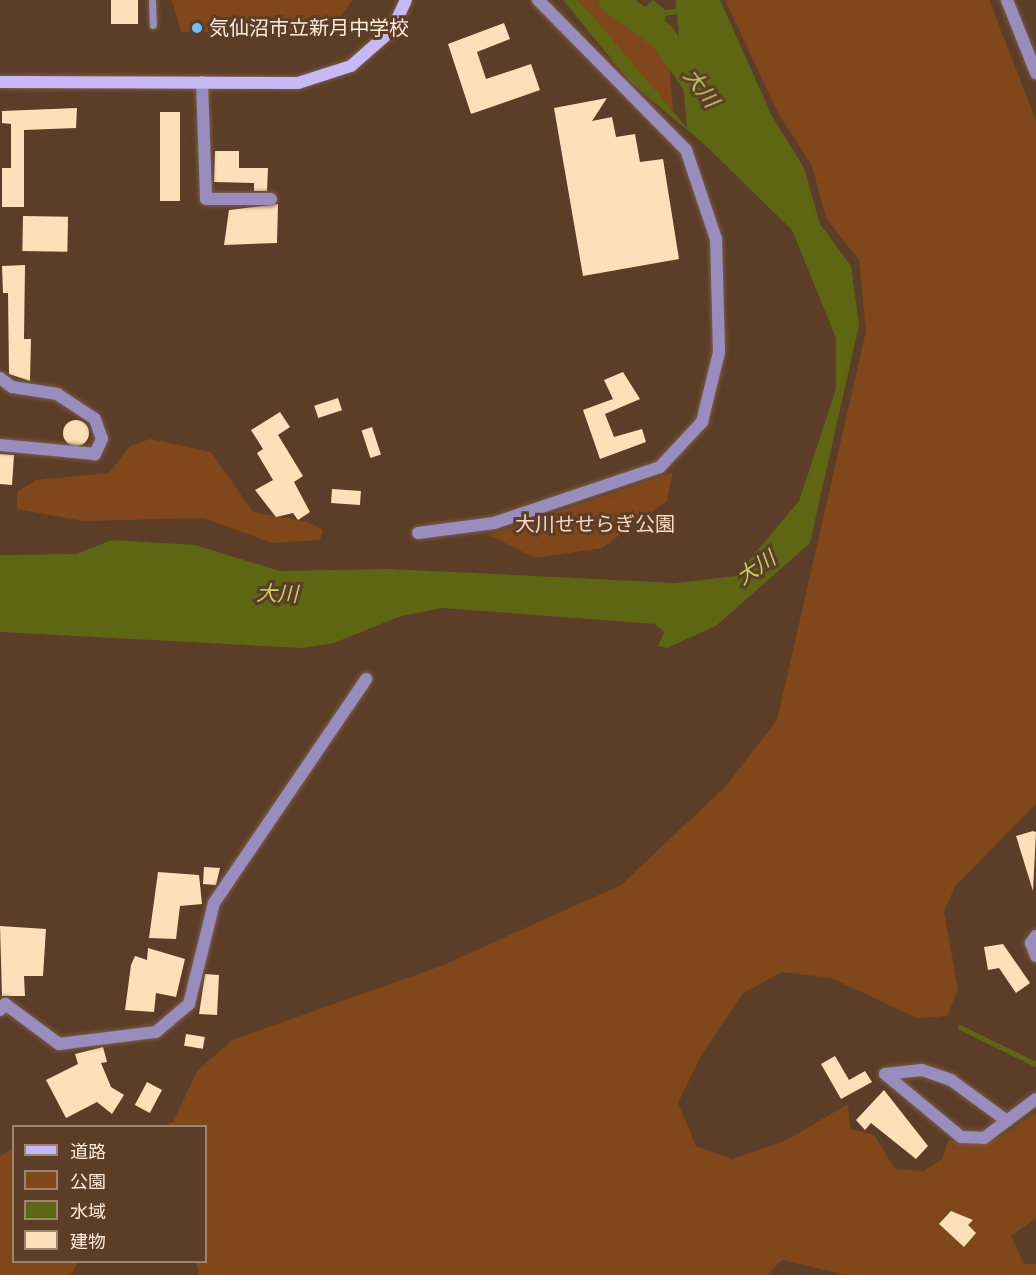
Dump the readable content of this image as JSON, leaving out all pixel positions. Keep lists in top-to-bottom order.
{
  "water": ["大川"],
  "parks": ["大川せせらぎ公園"],
  "places": ["気仙沼市立新月中学校"],
  "legend": [
    "道路",
    "公園",
    "水域",
    "建物"
  ]
}
